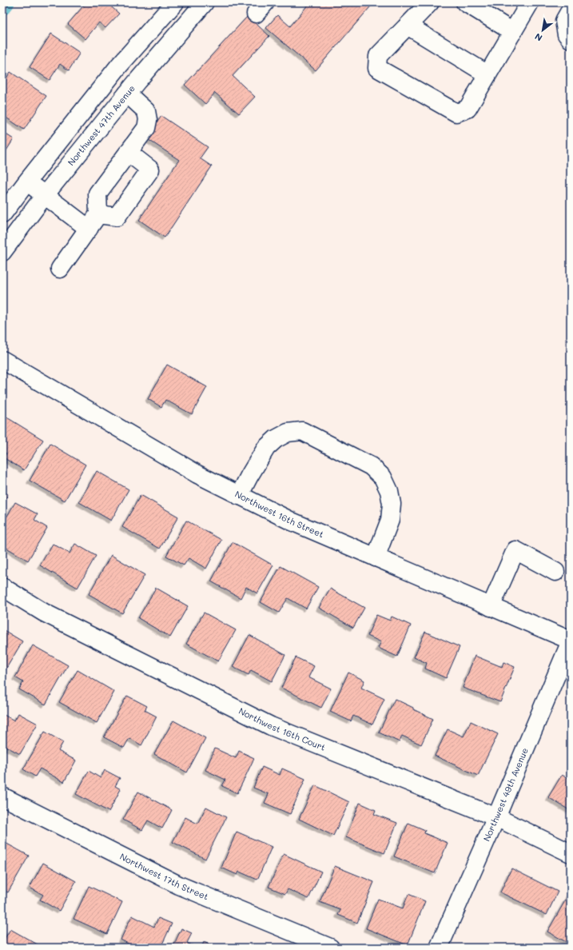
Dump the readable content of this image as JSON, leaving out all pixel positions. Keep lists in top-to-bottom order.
{
  "streets": {
    "street": [
      "Northwest 47th Avenue",
      "Northwest 16th Street",
      "Northwest 16th Court",
      "Northwest 49th Avenue",
      "Northwest 17th Street"
    ]
  },
  "crossings": [
    ["Northwest 16th Street", "Northwest 49th Avenue"],
    ["Northwest 16th Court", "Northwest 49th Avenue"]
  ],
  "north": "bottom left"
}
